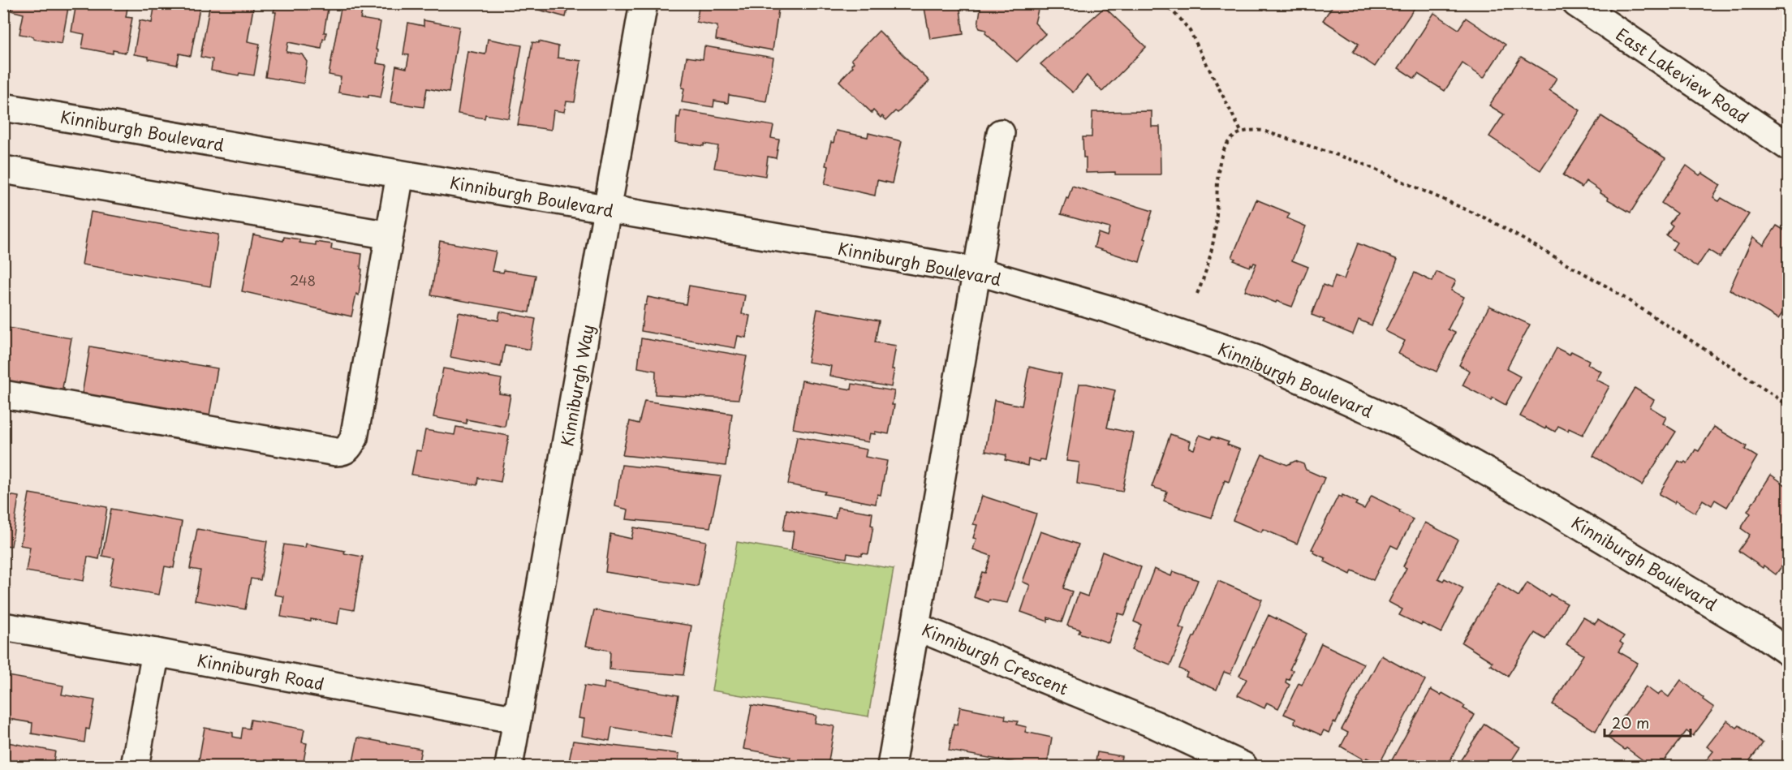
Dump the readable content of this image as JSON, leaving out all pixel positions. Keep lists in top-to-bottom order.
{
  "streets": {
    "street": [
      "East Lakeview Road",
      "Kinniburgh Boulevard",
      "Kinniburgh Way",
      "Kinniburgh Crescent",
      "Kinniburgh Road"
    ]
  },
  "crossings": [
    ["Kinniburgh Boulevard", "Kinniburgh Way"],
    ["Kinniburgh Boulevard", "Kinniburgh Crescent"],
    ["Kinniburgh Way", "Kinniburgh Road"]
  ],
  "house_numbers": ["248"],
  "scale_bar": "20 m"
}
